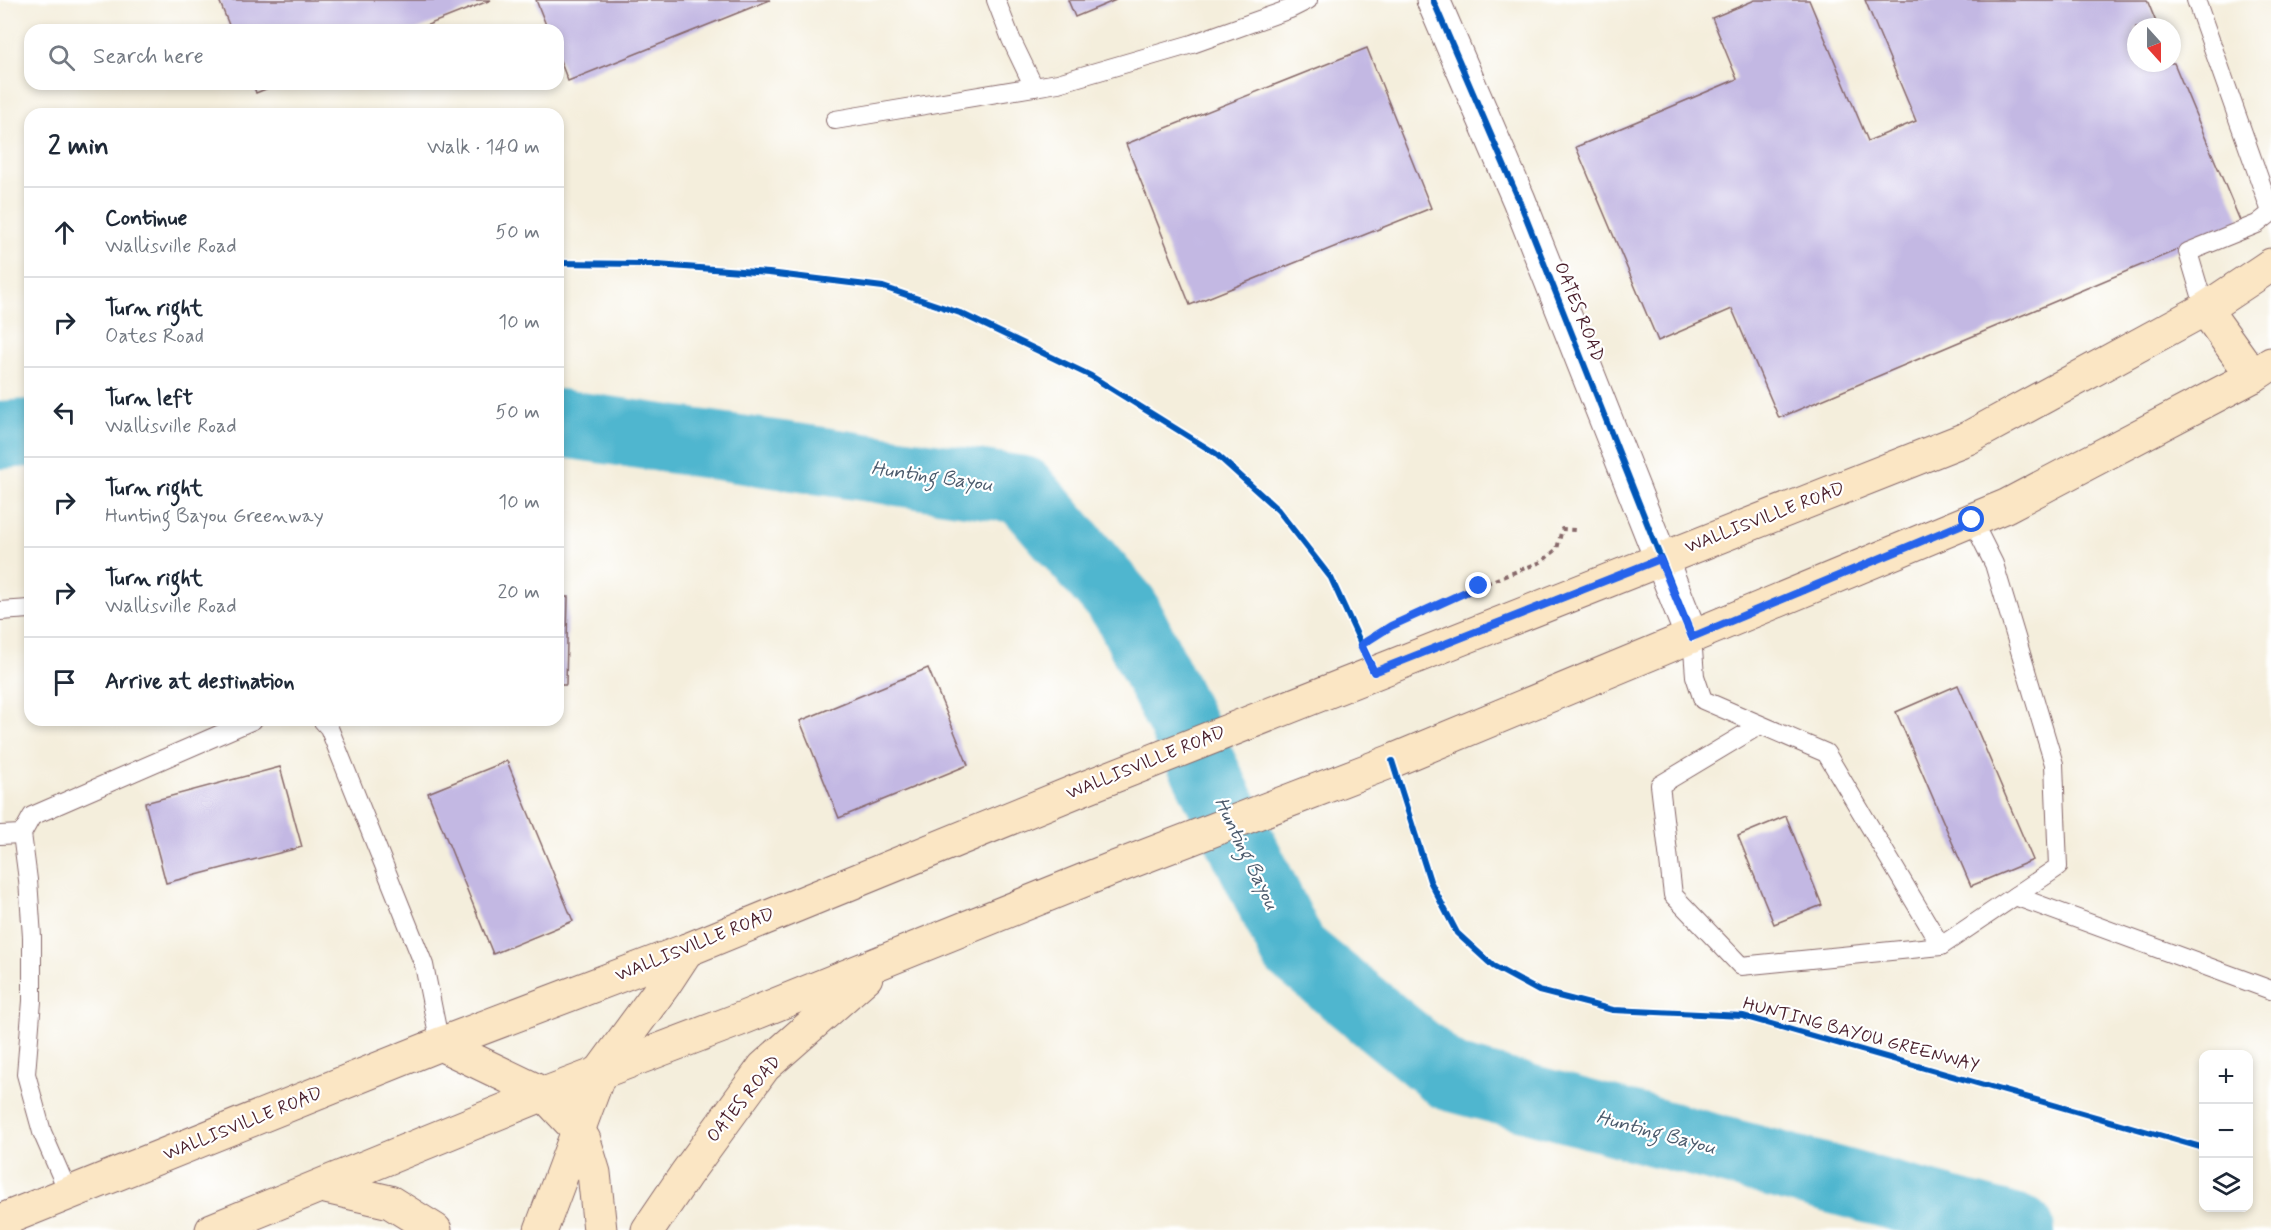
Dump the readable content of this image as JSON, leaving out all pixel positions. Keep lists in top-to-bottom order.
{
  "streets": {
    "main road": ["OATES ROAD", "WALLISVILLE ROAD"],
    "cycle path": ["HUNTING BAYOU GREENWAY"]
  },
  "crossings": [
    ["OATES ROAD", "WALLISVILLE ROAD"]
  ],
  "water": ["Hunting Bayou"],
  "north": "bottom",
  "page": {
    "search": "Search here",
    "heading": ["2 min", "Walk · 140 m"],
    "list": [
      ["Continue", "Wallisville Road", "50 m"],
      ["Turn right", "Oates Road", "10 m"],
      ["Turn left", "Wallisville Road", "50 m"],
      ["Turn right", "Hunting Bayou Greenway", "10 m"],
      ["Turn right", "Wallisville Road", "20 m"],
      "Arrive at destination"
    ],
    "map_buttons": ["+", "−"]
  }
}
